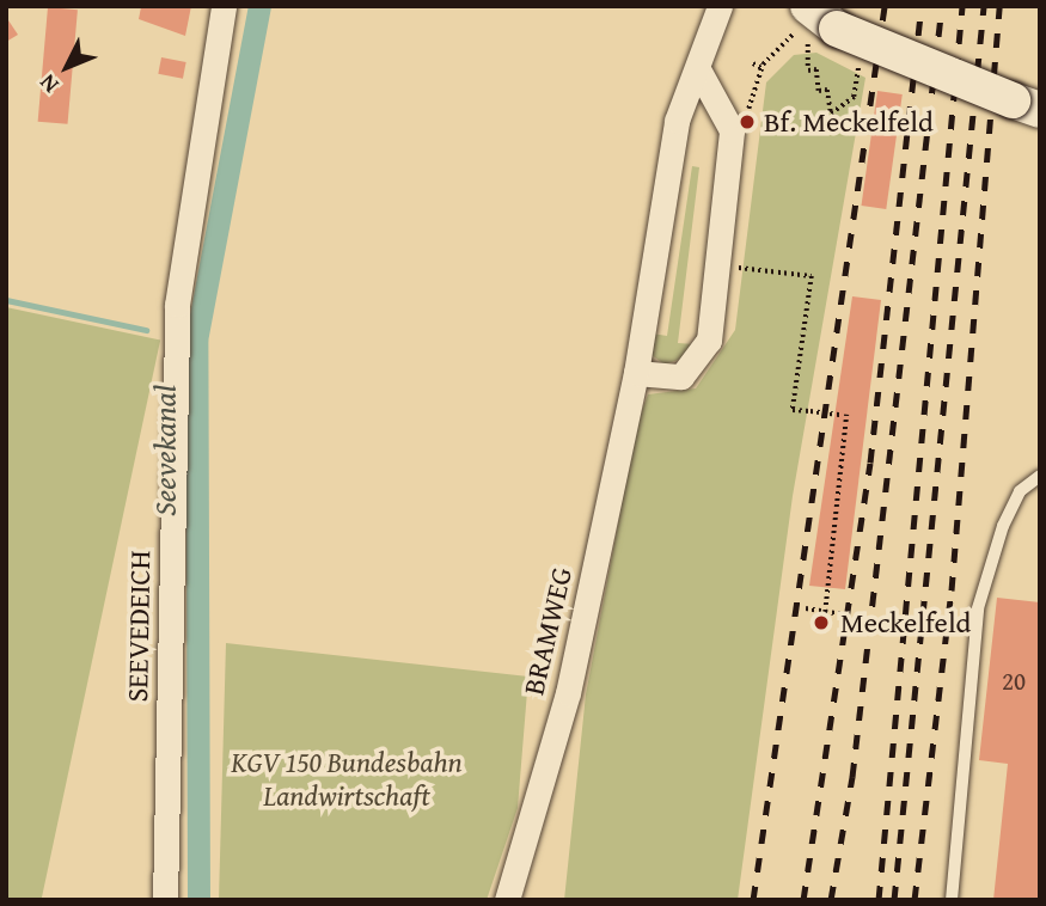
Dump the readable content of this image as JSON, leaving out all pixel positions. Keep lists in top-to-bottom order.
{
  "streets": {
    "street": ["SEEVEDEICH", "BRAMWEG"]
  },
  "water": ["Seevekanal"],
  "parks": ["KGV 150 Bundesbahn Landwirtschaft"],
  "places": ["Bf. Meckelfeld", "Meckelfeld"],
  "house_numbers": ["20"],
  "north": "bottom left"
}
